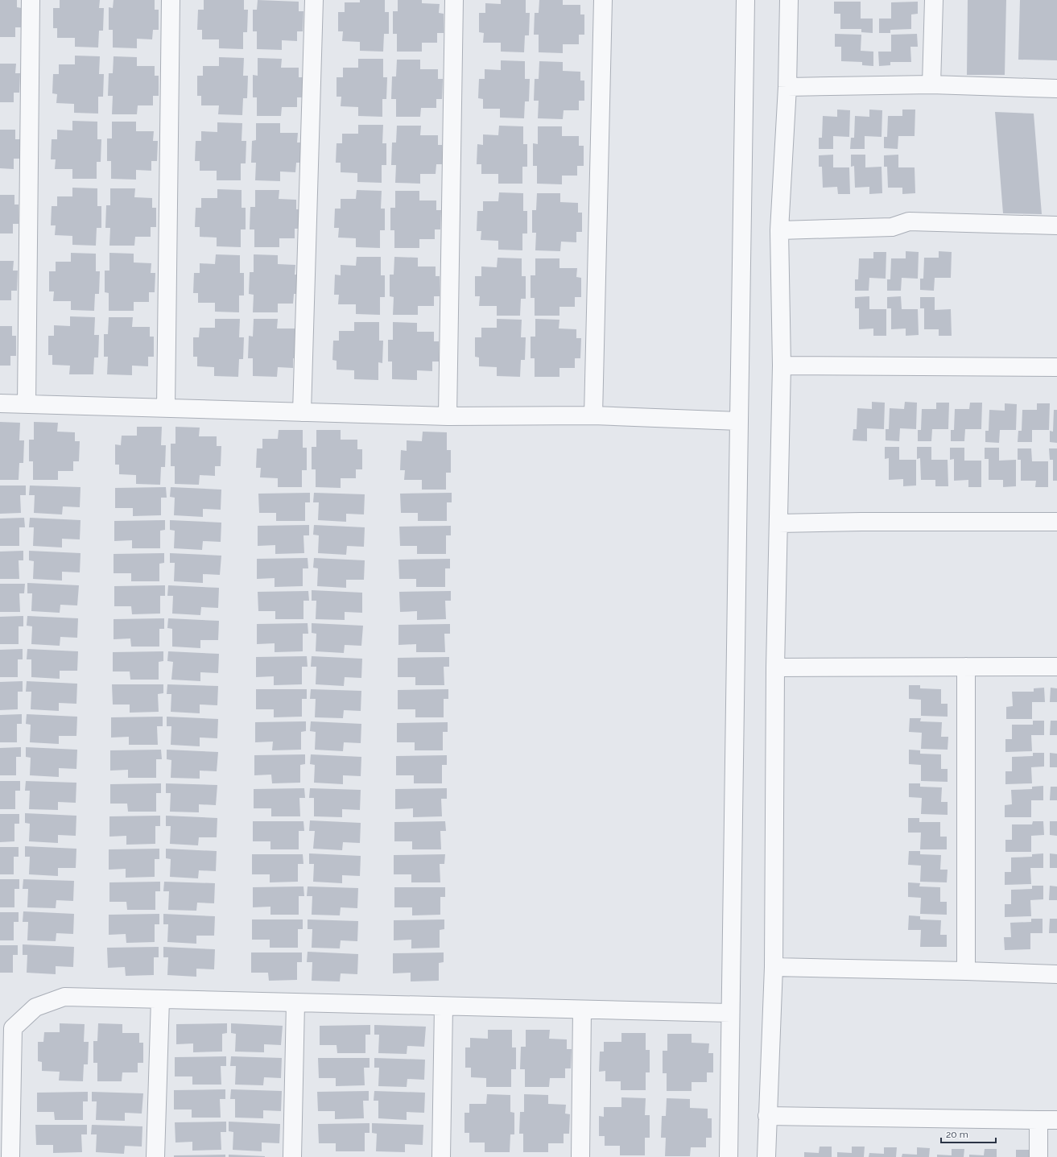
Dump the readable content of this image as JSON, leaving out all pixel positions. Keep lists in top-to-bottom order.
{
  "scale_bar": "20 m"
}
